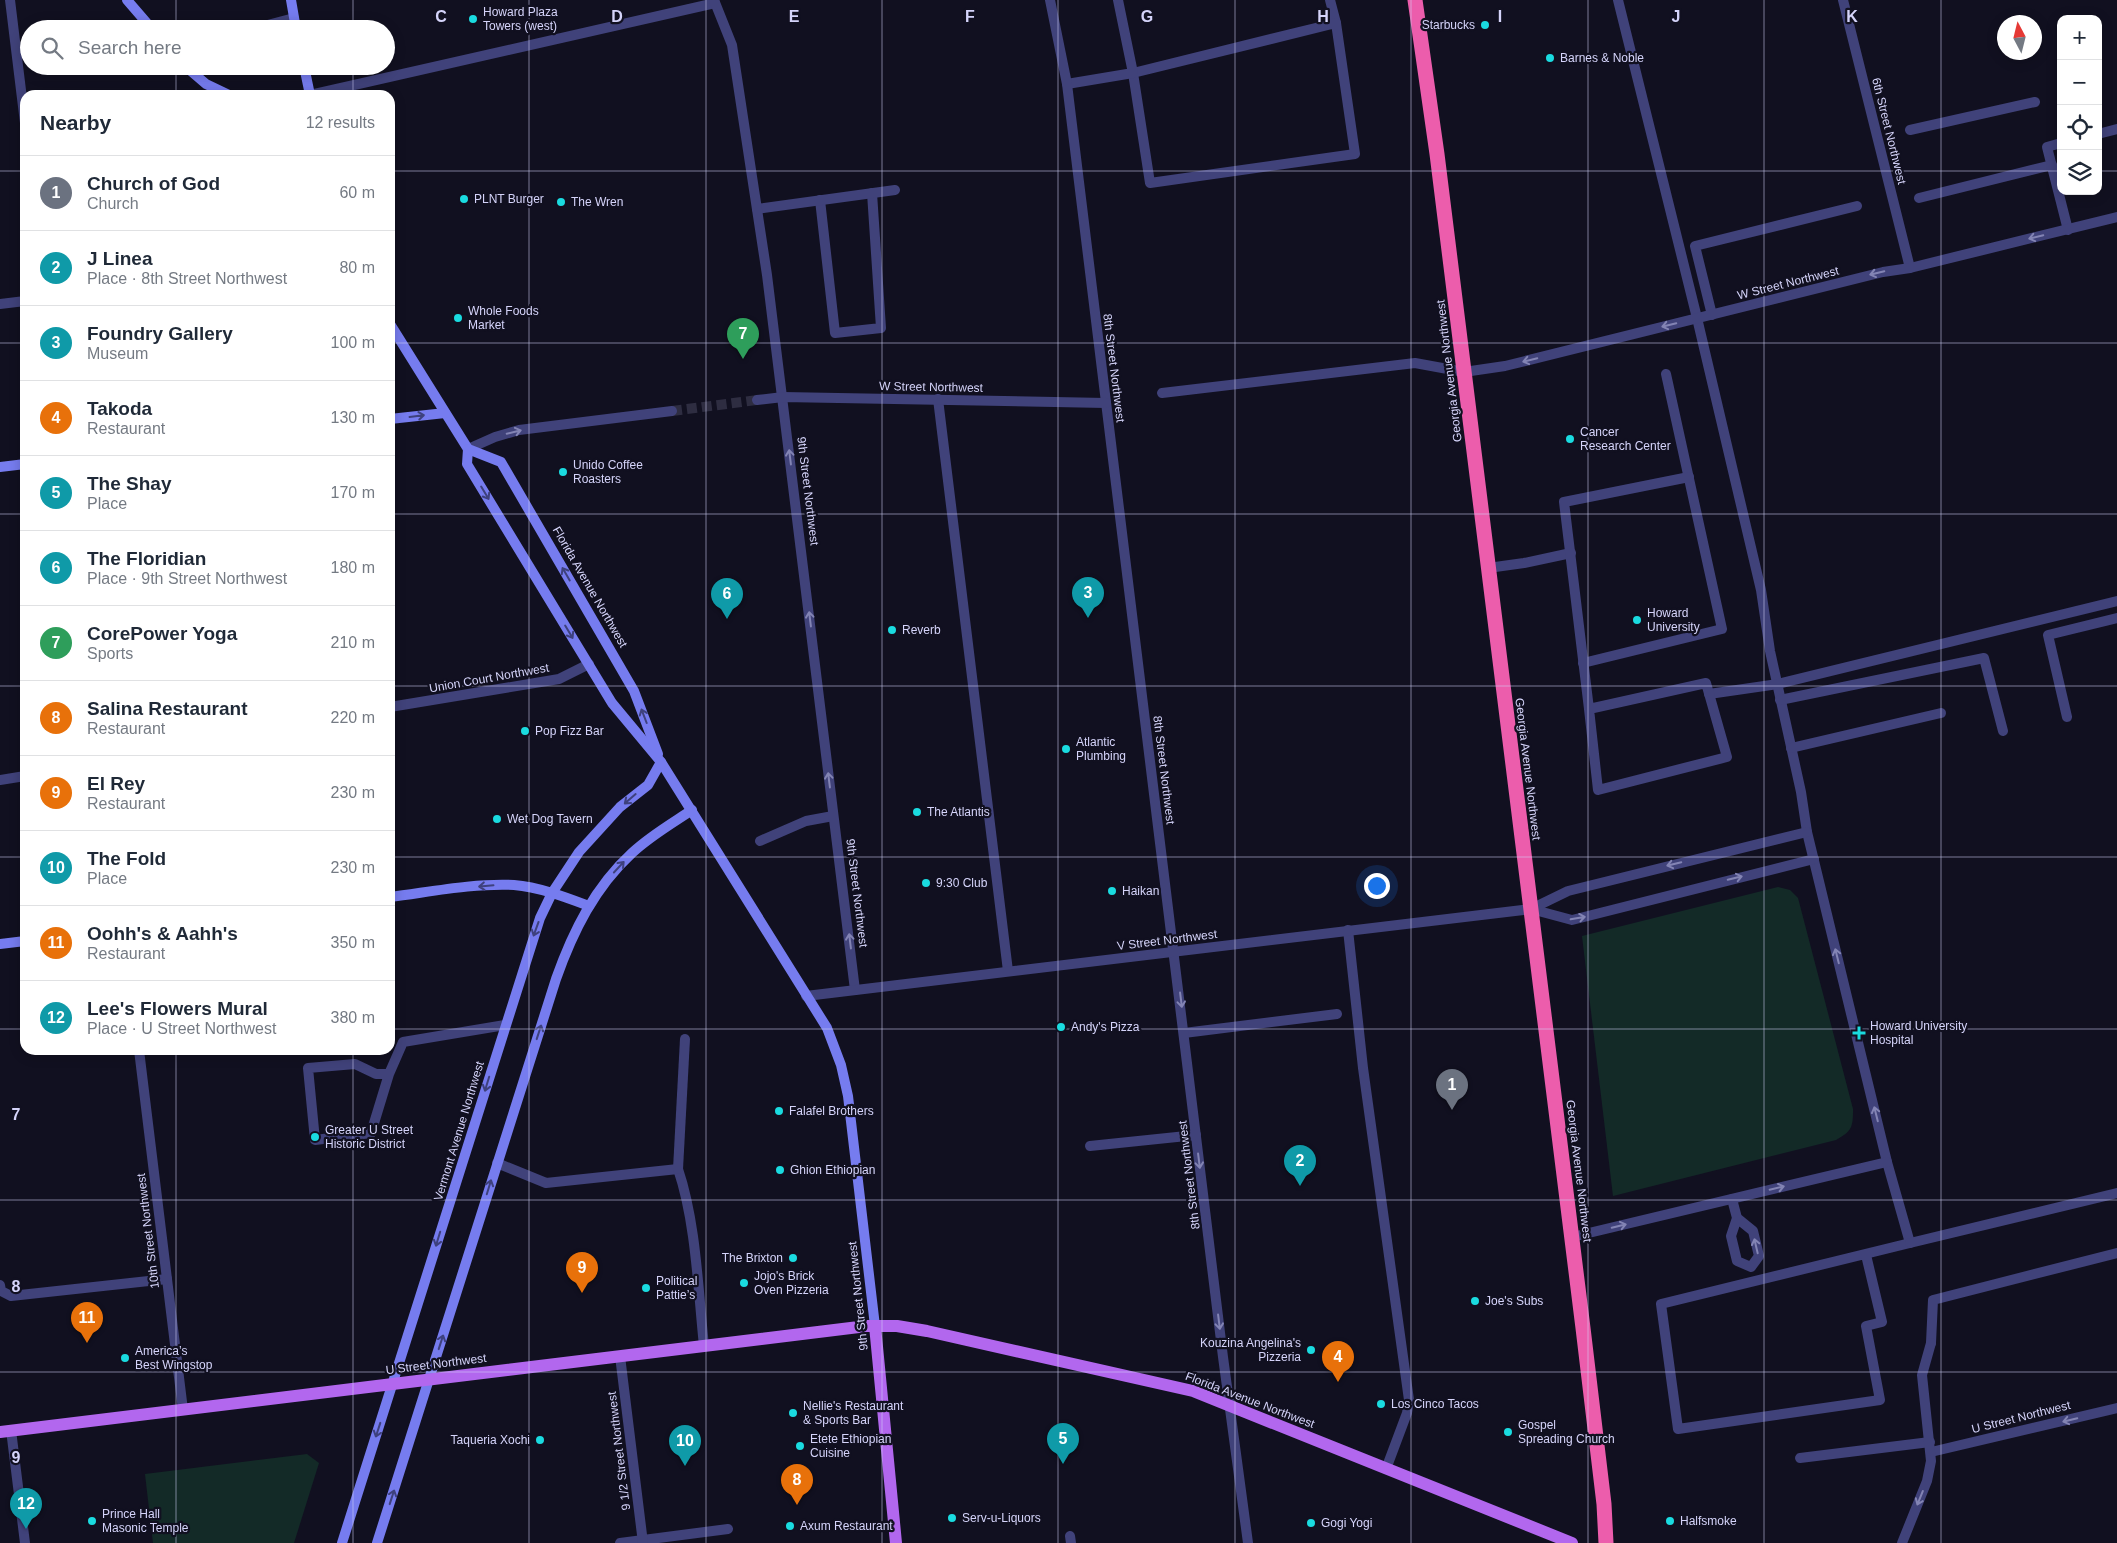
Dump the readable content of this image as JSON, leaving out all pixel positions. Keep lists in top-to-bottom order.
{
  "streets": {
    "highway": ["Georgia Avenue Northwest"],
    "main road": ["9th Street Northwest", "Florida Avenue Northwest", "U Street Northwest"],
    "street": [
      "6th Street Northwest",
      "W Street Northwest",
      "8th Street Northwest",
      "Union Court Northwest",
      "V Street Northwest",
      "Vermont Avenue Northwest",
      "10th Street Northwest",
      "9 1/2 Street Northwest"
    ]
  },
  "crossings": [
    ["6th Street Northwest", "W Street Northwest"],
    ["W Street Northwest", "8th Street Northwest"],
    ["W Street Northwest", "Georgia Avenue Northwest"],
    ["W Street Northwest", "9th Street Northwest"],
    ["8th Street Northwest", "Florida Avenue Northwest"],
    ["8th Street Northwest", "V Street Northwest"],
    ["Georgia Avenue Northwest", "V Street Northwest"],
    ["9th Street Northwest", "Florida Avenue Northwest"],
    ["9th Street Northwest", "V Street Northwest"],
    ["9th Street Northwest", "U Street Northwest"],
    ["Florida Avenue Northwest", "Union Court Northwest"],
    ["Florida Avenue Northwest", "V Street Northwest"],
    ["Florida Avenue Northwest", "Vermont Avenue Northwest"],
    ["Florida Avenue Northwest", "U Street Northwest"],
    ["Vermont Avenue Northwest", "U Street Northwest"],
    ["10th Street Northwest", "U Street Northwest"],
    ["U Street Northwest", "9 1/2 Street Northwest"]
  ],
  "one_way": ["W Street Northwest", "9th Street Northwest"],
  "places": {
    "other": [
      "Howard Plaza Towers (west)",
      "Starbucks",
      "Barnes & Noble",
      "PLNT Burger",
      "The Wren",
      "Whole Foods Market",
      "Cancer Research Center",
      "Unido Coffee Roasters",
      "Howard University",
      "Reverb",
      "Pop Fizz Bar",
      "Atlantic Plumbing",
      "The Atlantis",
      "Wet Dog Tavern",
      "9:30 Club",
      "Haikan",
      "Andy's Pizza",
      "Falafel Brothers",
      "Greater U Street Historic District",
      "Ghion Ethiopian",
      "The Brixton",
      "Jojo's Brick Oven Pizzeria",
      "Political Pattie’s",
      "Joe's Subs",
      "Kouzina Angelina's Pizzeria",
      "America’s Best Wingstop",
      "Los Cinco Tacos",
      "Nellie's Restaurant & Sports Bar",
      "Gospel Spreading Church",
      "Taqueria Xochi",
      "Etete Ethiopian Cuisine",
      "Serv-u-Liquors",
      "Prince Hall Masonic Temple",
      "Halfsmoke",
      "Gogi Yogi",
      "Axum Restaurant"
    ],
    "health": ["Howard University Hospital"]
  },
  "north": "top",
  "page": {
    "map_buttons": ["+", "−"],
    "search": "Search here",
    "heading": ["Nearby", "12 results"],
    "list": [
      {
        "mark": "1",
        "name": "Church of God",
        "note": "Church",
        "value": "60 m"
      },
      {
        "mark": "2",
        "name": "J Linea",
        "note": "Place · 8th Street Northwest",
        "value": "80 m"
      },
      {
        "mark": "3",
        "name": "Foundry Gallery",
        "note": "Museum",
        "value": "100 m"
      },
      {
        "mark": "4",
        "name": "Takoda",
        "note": "Restaurant",
        "value": "130 m"
      },
      {
        "mark": "5",
        "name": "The Shay",
        "note": "Place",
        "value": "170 m"
      },
      {
        "mark": "6",
        "name": "The Floridian",
        "note": "Place · 9th Street Northwest",
        "value": "180 m"
      },
      {
        "mark": "7",
        "name": "CorePower Yoga",
        "note": "Sports",
        "value": "210 m"
      },
      {
        "mark": "8",
        "name": "Salina Restaurant",
        "note": "Restaurant",
        "value": "220 m"
      },
      {
        "mark": "9",
        "name": "El Rey",
        "note": "Restaurant",
        "value": "230 m"
      },
      {
        "mark": "10",
        "name": "The Fold",
        "note": "Place",
        "value": "230 m"
      },
      {
        "mark": "11",
        "name": "Oohh's & Aahh's",
        "note": "Restaurant",
        "value": "350 m"
      },
      {
        "mark": "12",
        "name": "Lee's Flowers Mural",
        "note": "Place · U Street Northwest",
        "value": "380 m"
      }
    ],
    "pins": [
      "7",
      "3",
      "6",
      "1",
      "2",
      "9",
      "11",
      "4",
      "5",
      "10",
      "8",
      "12"
    ]
  },
  "grid": {
    "columns": [
      "C",
      "D",
      "E",
      "F",
      "G",
      "H",
      "I",
      "J",
      "K"
    ],
    "rows": ["7", "8", "9"]
  }
}
